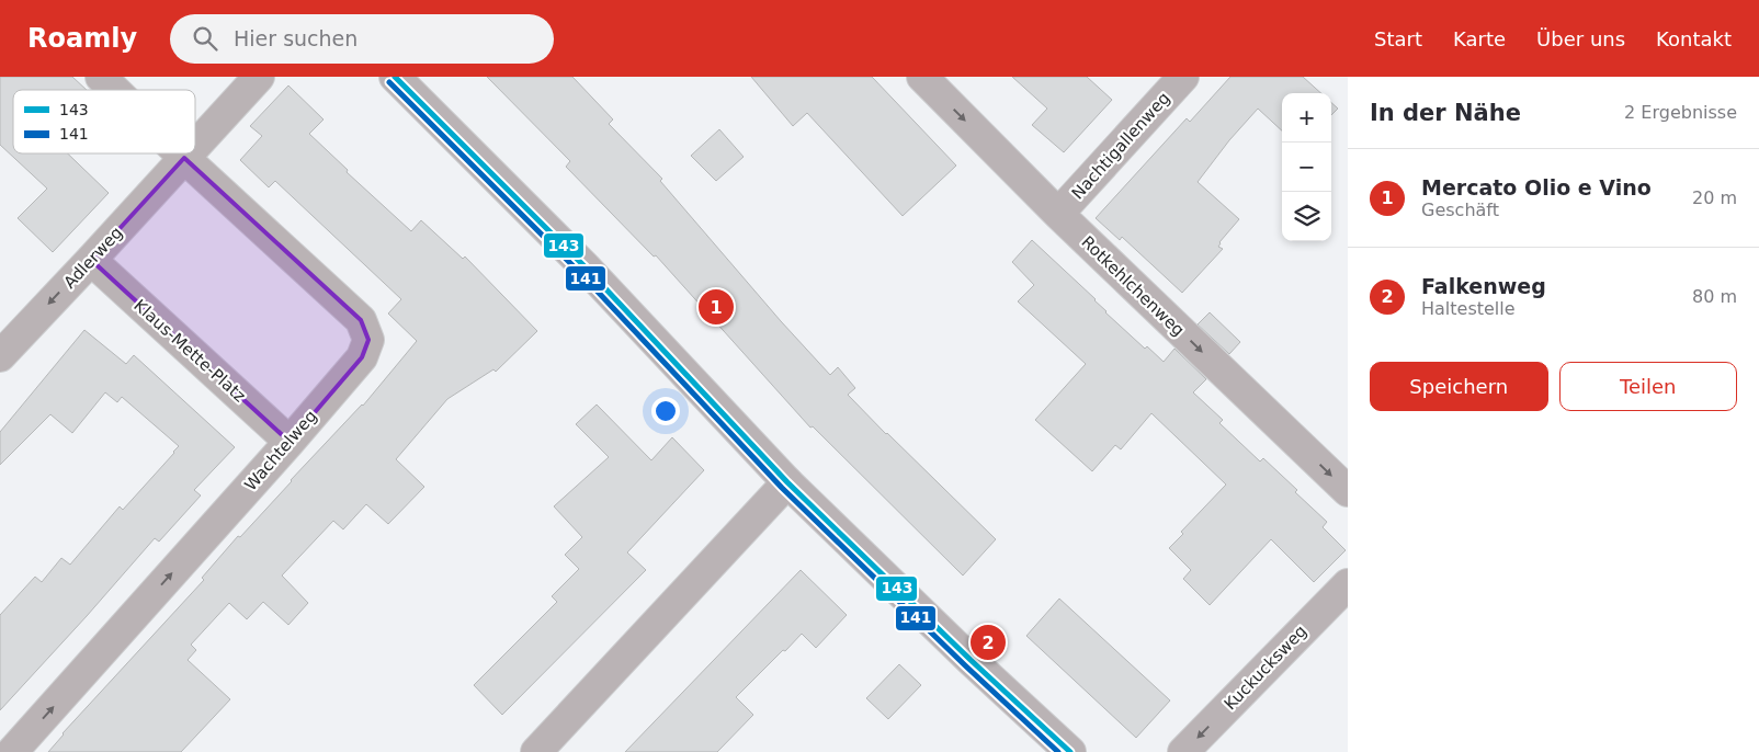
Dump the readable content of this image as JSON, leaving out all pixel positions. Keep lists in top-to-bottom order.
{
  "streets": {
    "street": [
      "Nachtigallenweg",
      "Adlerweg",
      "Rotkehlchenweg",
      "Klaus-Mette-Platz",
      "Wachtelweg",
      "Kuckucksweg"
    ]
  },
  "crossings": [
    ["Nachtigallenweg", "Rotkehlchenweg"],
    ["Adlerweg", "Klaus-Mette-Platz"],
    ["Adlerweg", "Wachtelweg"],
    ["Klaus-Mette-Platz", "Wachtelweg"]
  ],
  "one_way": [
    "Adlerweg",
    "Rotkehlchenweg",
    "Wachtelweg",
    "Kuckucksweg"
  ],
  "lines": ["transit line 143", "transit line 141"],
  "legend": ["143", "141"],
  "page": {
    "header": "Roamly",
    "search": "Hier suchen",
    "nav": [
      "Start",
      "Karte",
      "Über uns",
      "Kontakt"
    ],
    "heading": ["In der Nähe", "2 Ergebnisse"],
    "map_buttons": ["+", "−"],
    "list": [
      {
        "mark": "1",
        "name": "Mercato Olio e Vino",
        "note": "Geschäft",
        "value": "20 m"
      },
      {
        "mark": "2",
        "name": "Falkenweg",
        "note": "Haltestelle",
        "value": "80 m"
      }
    ],
    "pins": ["1", "2"],
    "buttons": ["Speichern", "Teilen"]
  }
}
